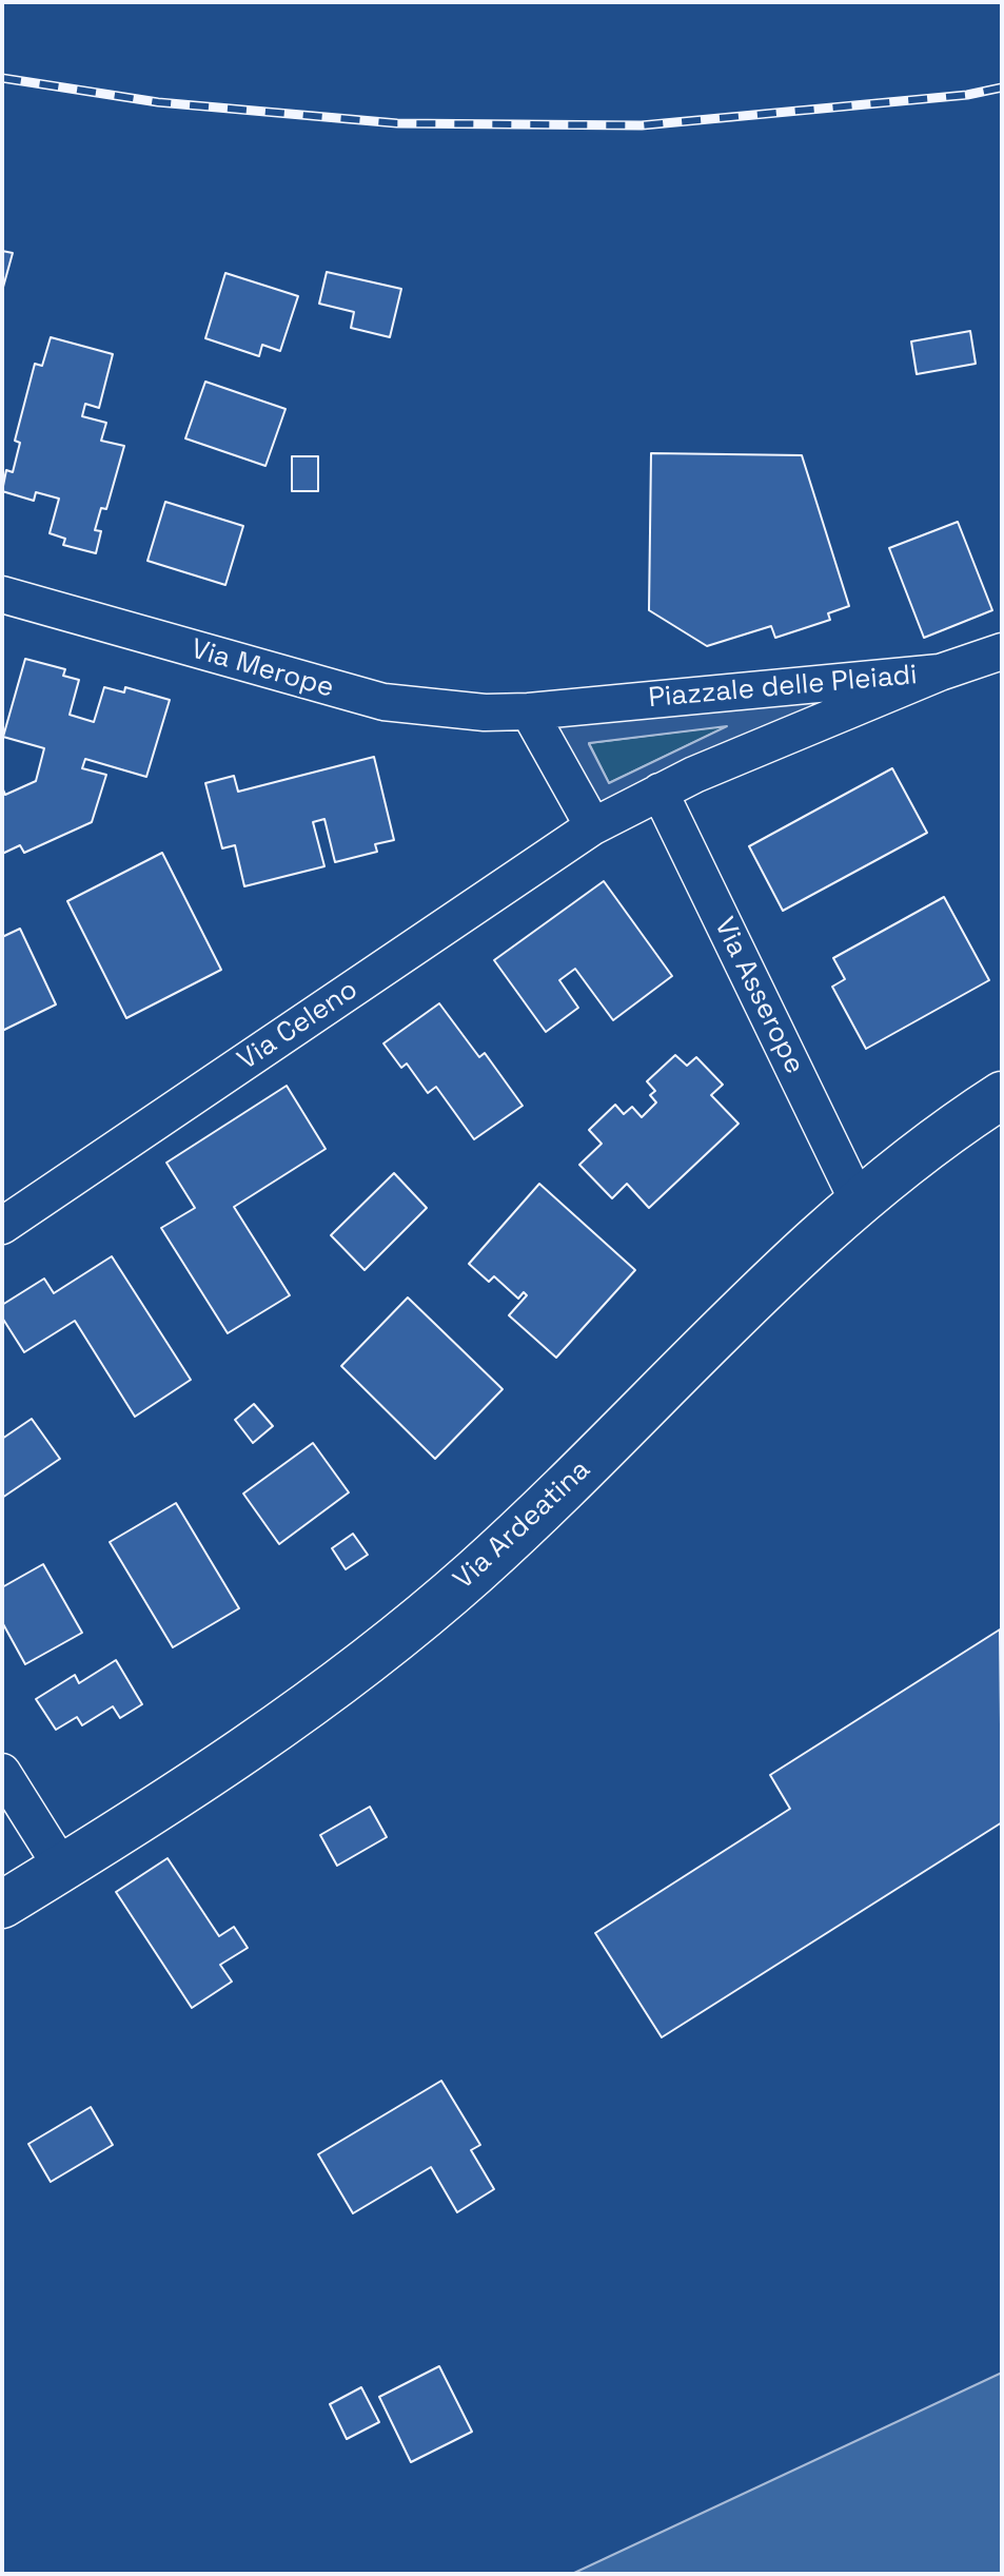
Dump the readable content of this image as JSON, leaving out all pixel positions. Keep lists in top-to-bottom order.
{
  "streets": {
    "main road": ["Via Ardeatina"],
    "street": [
      "Via Merope",
      "Piazzale delle Pleiadi",
      "Via Asserope",
      "Via Celeno"
    ]
  },
  "crossings": [
    ["Via Merope", "Piazzale delle Pleiadi"],
    ["Piazzale delle Pleiadi", "Via Asserope"],
    ["Piazzale delle Pleiadi", "Via Celeno"],
    ["Via Asserope", "Via Ardeatina"]
  ]
}
